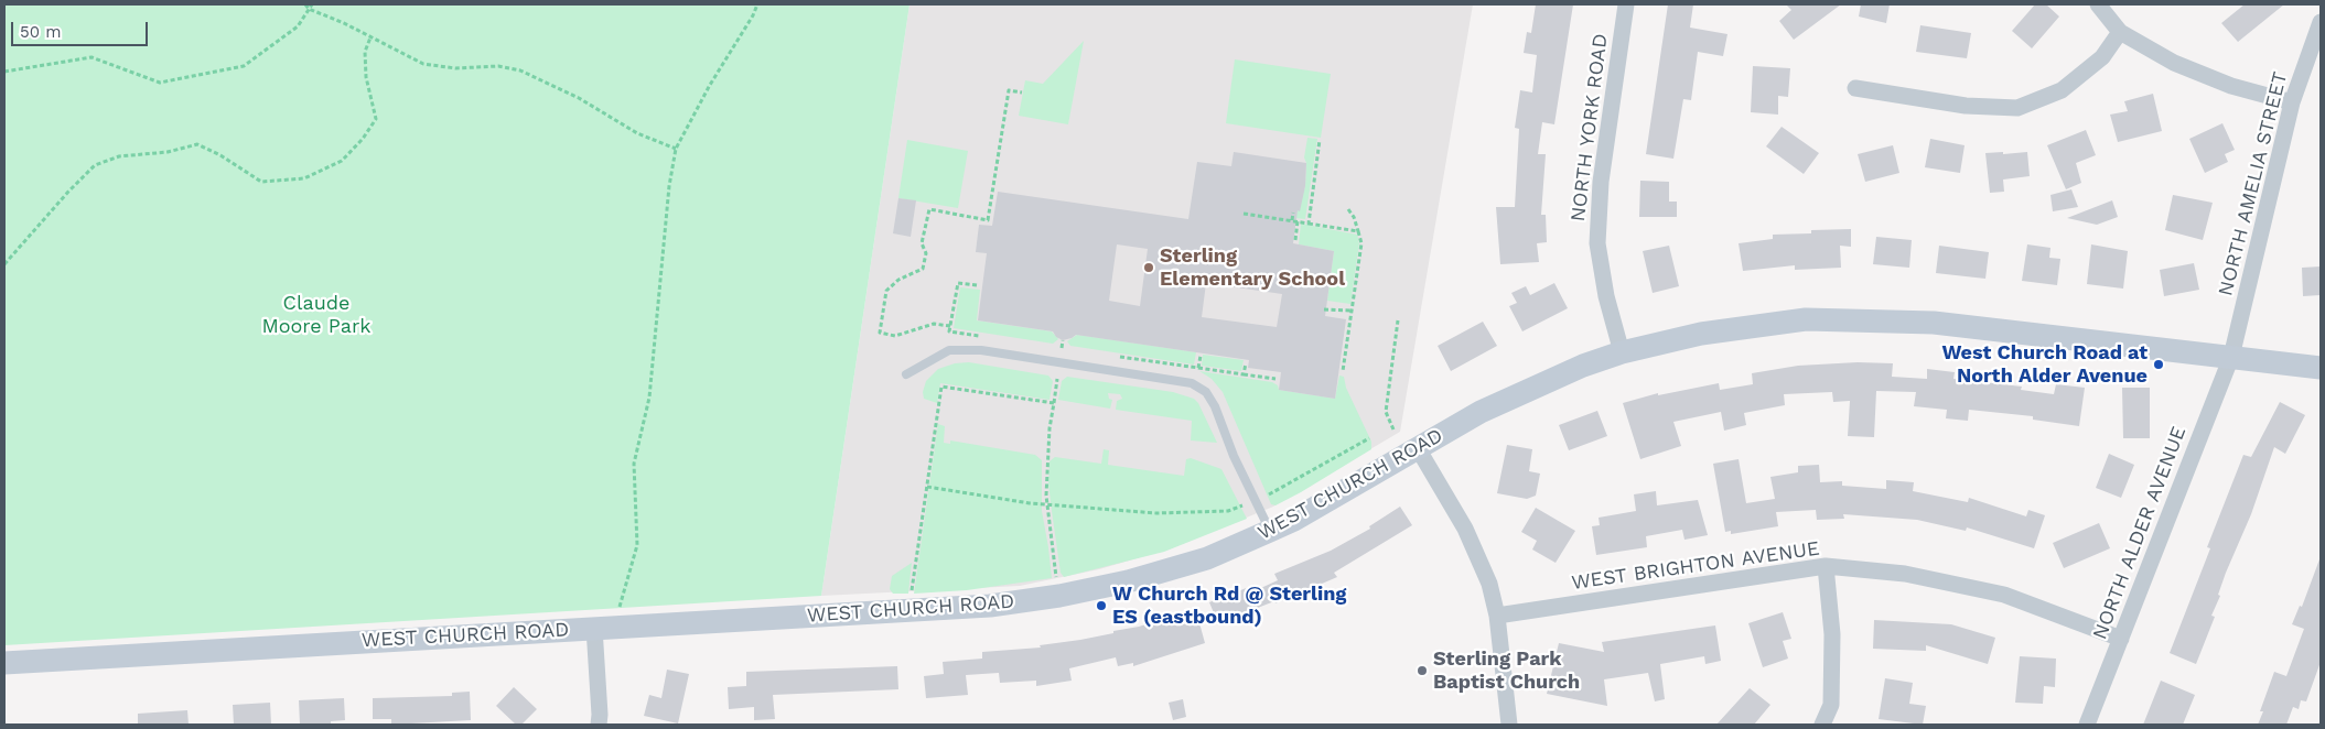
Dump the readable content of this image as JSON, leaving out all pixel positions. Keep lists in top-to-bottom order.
{
  "streets": {
    "main road": ["WEST CHURCH ROAD"],
    "street": [
      "NORTH YORK ROAD",
      "NORTH AMELIA STREET",
      "NORTH ALDER AVENUE",
      "WEST BRIGHTON AVENUE"
    ]
  },
  "crossings": [
    ["NORTH YORK ROAD", "WEST CHURCH ROAD"],
    ["NORTH AMELIA STREET", "WEST CHURCH ROAD"],
    ["NORTH AMELIA STREET", "NORTH ALDER AVENUE"],
    ["WEST CHURCH ROAD", "NORTH ALDER AVENUE"],
    ["NORTH ALDER AVENUE", "WEST BRIGHTON AVENUE"]
  ],
  "parks": ["Claude Moore Park"],
  "places": [
    "Sterling Elementary School",
    "West Church Road at North Alder Avenue",
    "W Church Rd @ Sterling ES (eastbound)",
    "Sterling Park Baptist Church"
  ],
  "scale_bar": "50 m"
}
